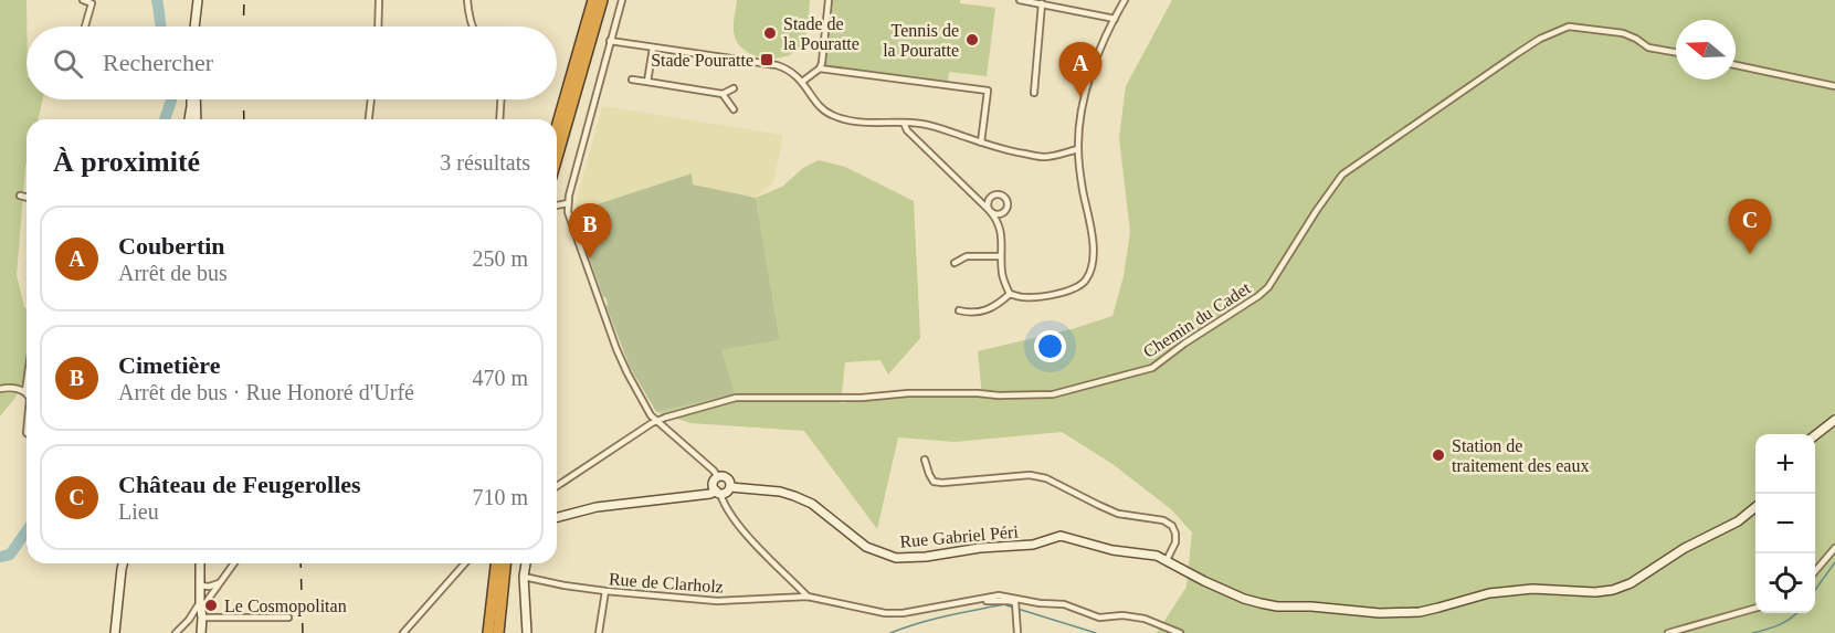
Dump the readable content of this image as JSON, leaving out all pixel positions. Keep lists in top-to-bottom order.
{
  "streets": {
    "main road": ["Rue Gabriel Péri"],
    "street": ["Chemin du Cadet", "Rue de Clarholz"]
  },
  "places": {
    "other": [
      "Stade de la Pouratte",
      "Tennis de la Pouratte",
      "Station de traitement des eaux",
      "Le Cosmopolitan"
    ],
    "transit": ["Stade Pouratte"]
  },
  "north": "left",
  "page": {
    "search": "Rechercher",
    "pins": ["A", "C", "B"],
    "heading": ["À proximité", "3 résultats"],
    "list": [
      {
        "mark": "A",
        "name": "Coubertin",
        "note": "Arrêt de bus",
        "value": "250 m"
      },
      {
        "mark": "B",
        "name": "Cimetière",
        "note": "Arrêt de bus · Rue Honoré d'Urfé",
        "value": "470 m"
      },
      {
        "mark": "C",
        "name": "Château de Feugerolles",
        "note": "Lieu",
        "value": "710 m"
      }
    ],
    "map_buttons": ["+", "−"]
  }
}
